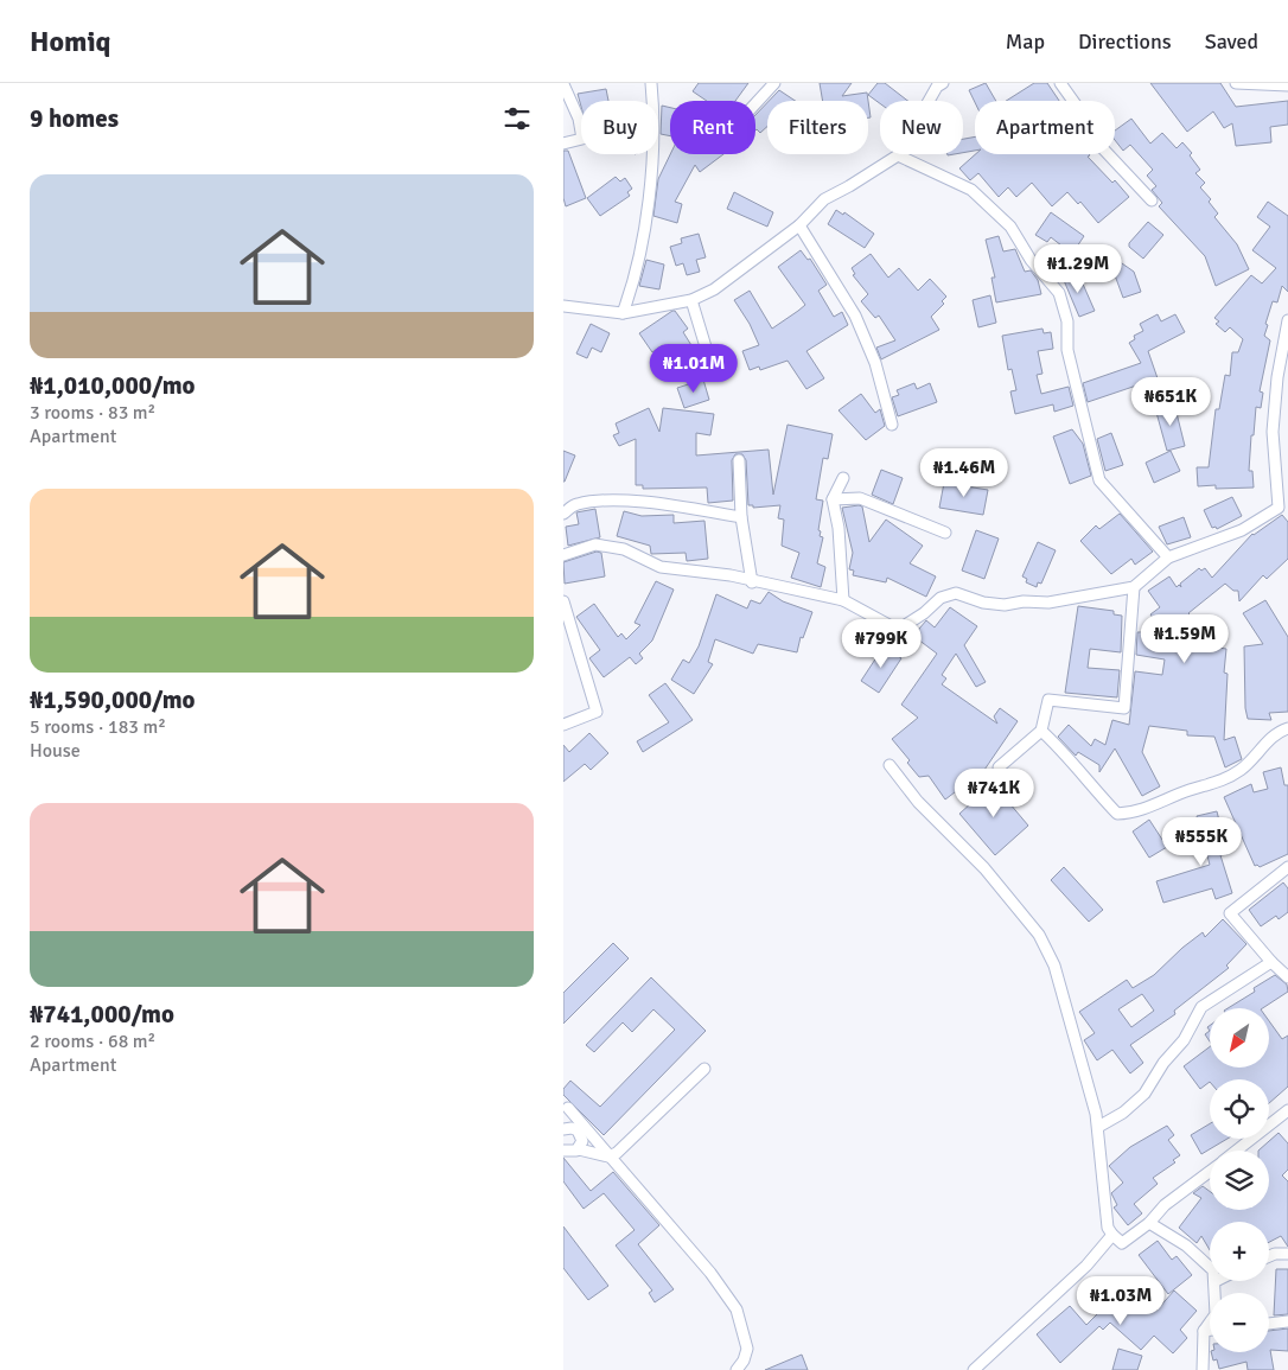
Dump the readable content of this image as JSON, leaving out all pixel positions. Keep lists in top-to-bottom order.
{
  "north": "bottom left",
  "page": {
    "header": "Homiq",
    "nav": ["Map", "Directions", "Saved"],
    "heading": "9 homes",
    "chip": [
      "Buy",
      "Rent",
      "Filters",
      "New",
      "Apartment"
    ],
    "list": [
      {
        "name": "₦1,010,000/mo",
        "note": "3 rooms · 83 m² · Apartment"
      },
      {
        "name": "₦1,590,000/mo",
        "note": "5 rooms · 183 m² · House"
      },
      {
        "name": "₦741,000/mo",
        "note": "2 rooms · 68 m² · Apartment"
      }
    ],
    "price": [
      "₦1.29M",
      "₦1.01M",
      "₦651K",
      "₦1.46M",
      "₦1.59M",
      "₦799K",
      "₦741K",
      "₦555K",
      "₦1.03M"
    ],
    "map_buttons": ["+", "−"]
  }
}
